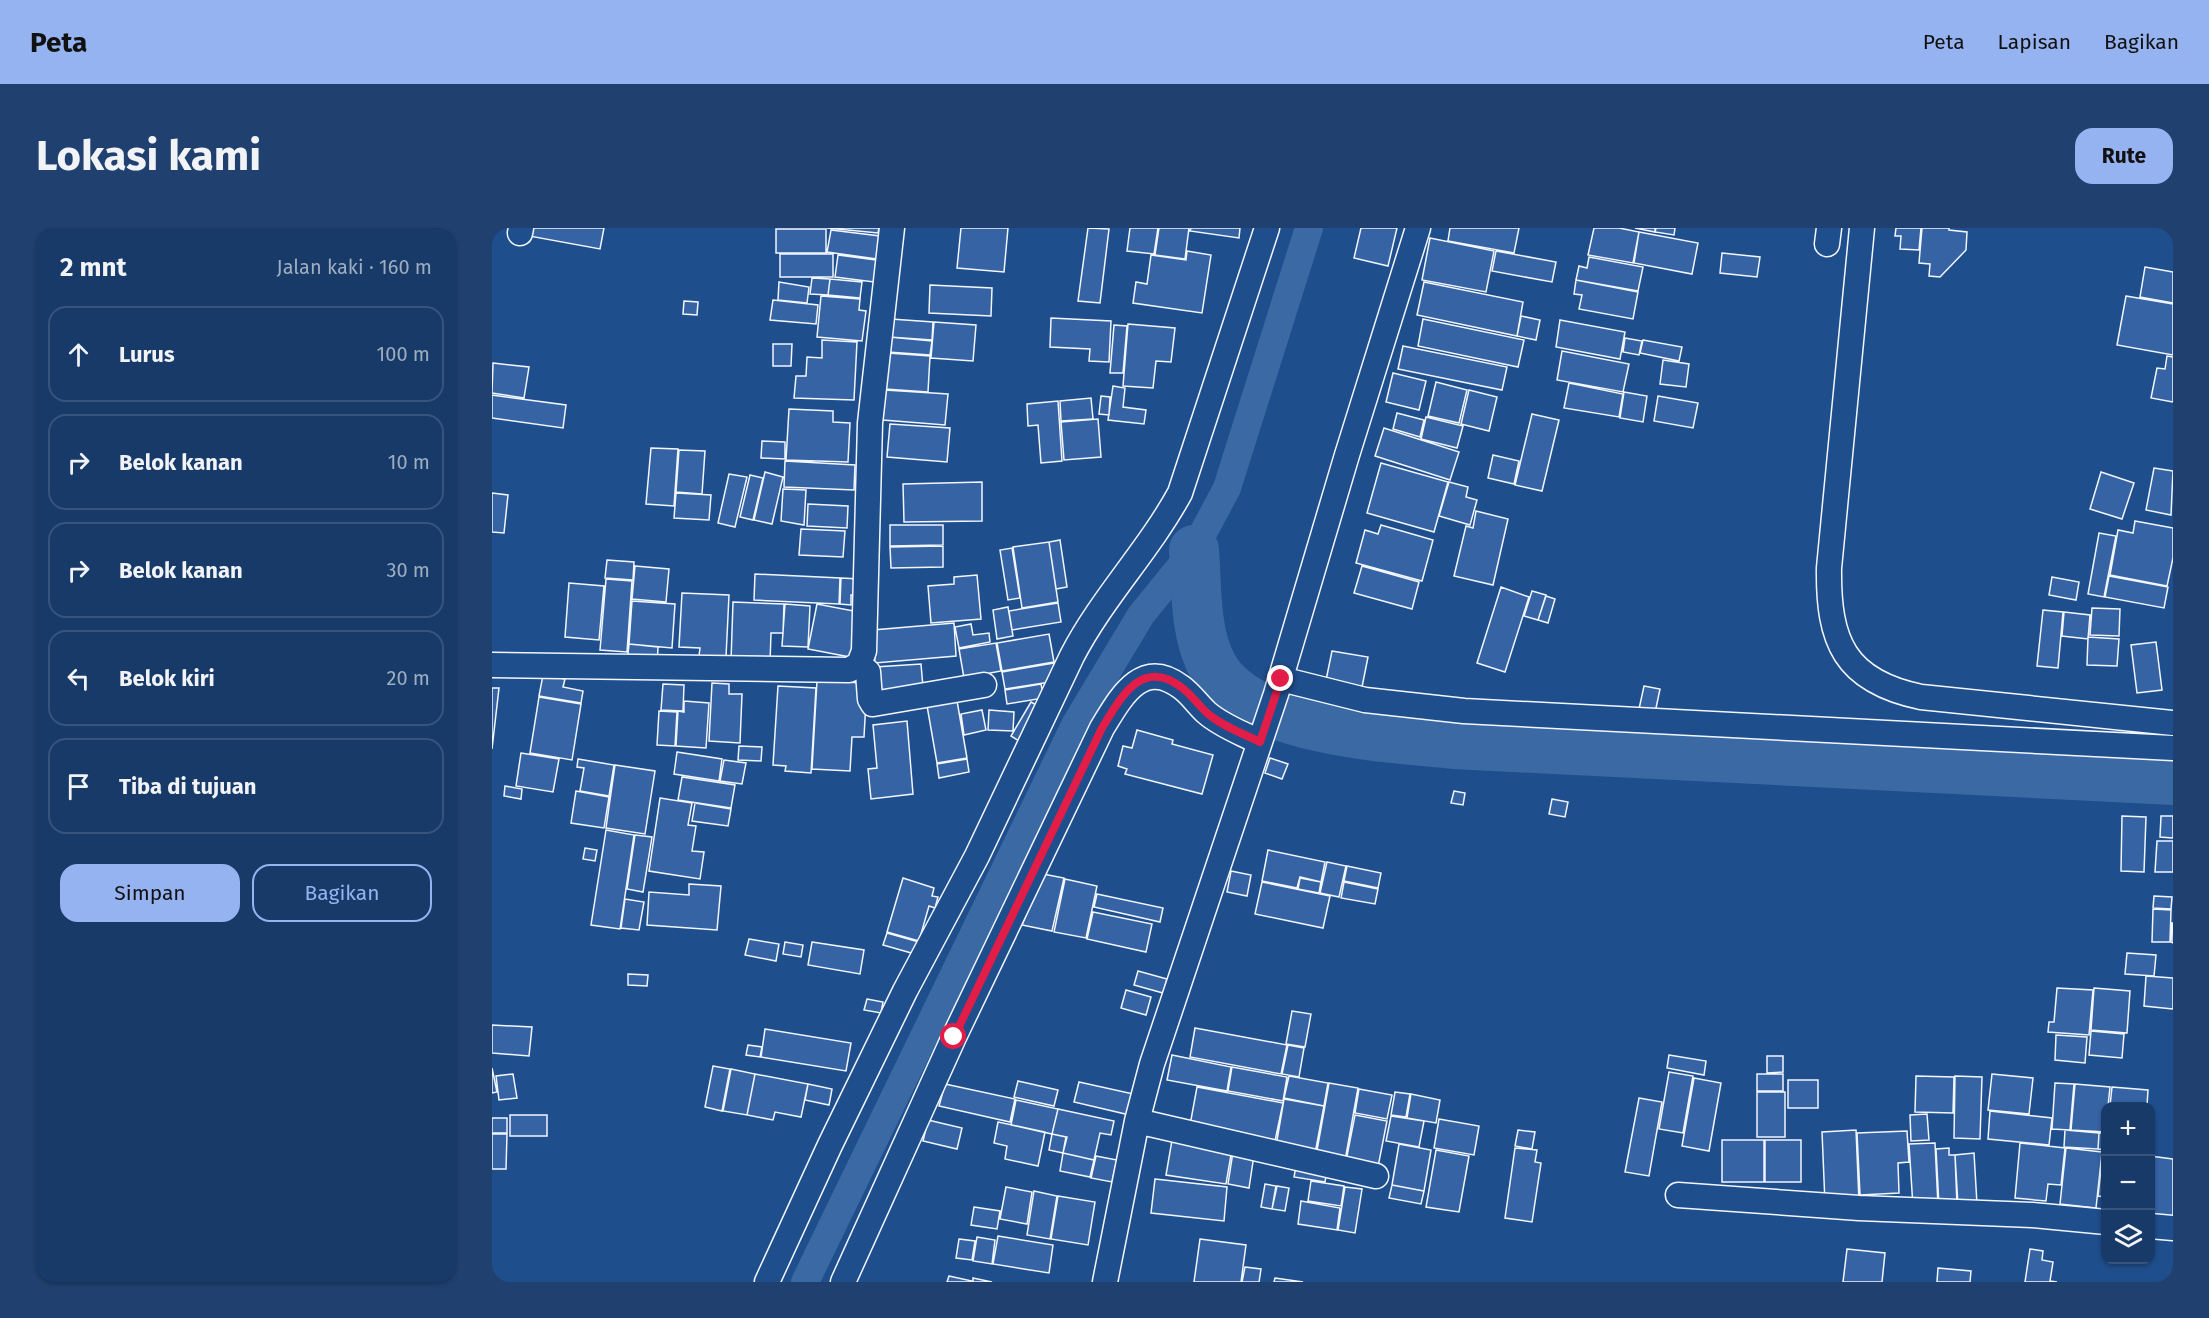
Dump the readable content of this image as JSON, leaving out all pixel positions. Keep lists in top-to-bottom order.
{
  "page": {
    "header": "Peta",
    "nav": ["Peta", "Lapisan", "Bagikan"],
    "buttons": [
      "Rute",
      ["Simpan", "Bagikan"]
    ],
    "title": "Lokasi kami",
    "heading": ["2 mnt", "Jalan kaki · 160 m"],
    "list": [
      ["Lurus", "100 m"],
      ["Belok kanan", "10 m"],
      ["Belok kanan", "30 m"],
      ["Belok kiri", "20 m"],
      "Tiba di tujuan"
    ],
    "map_buttons": ["+", "−"]
  }
}
